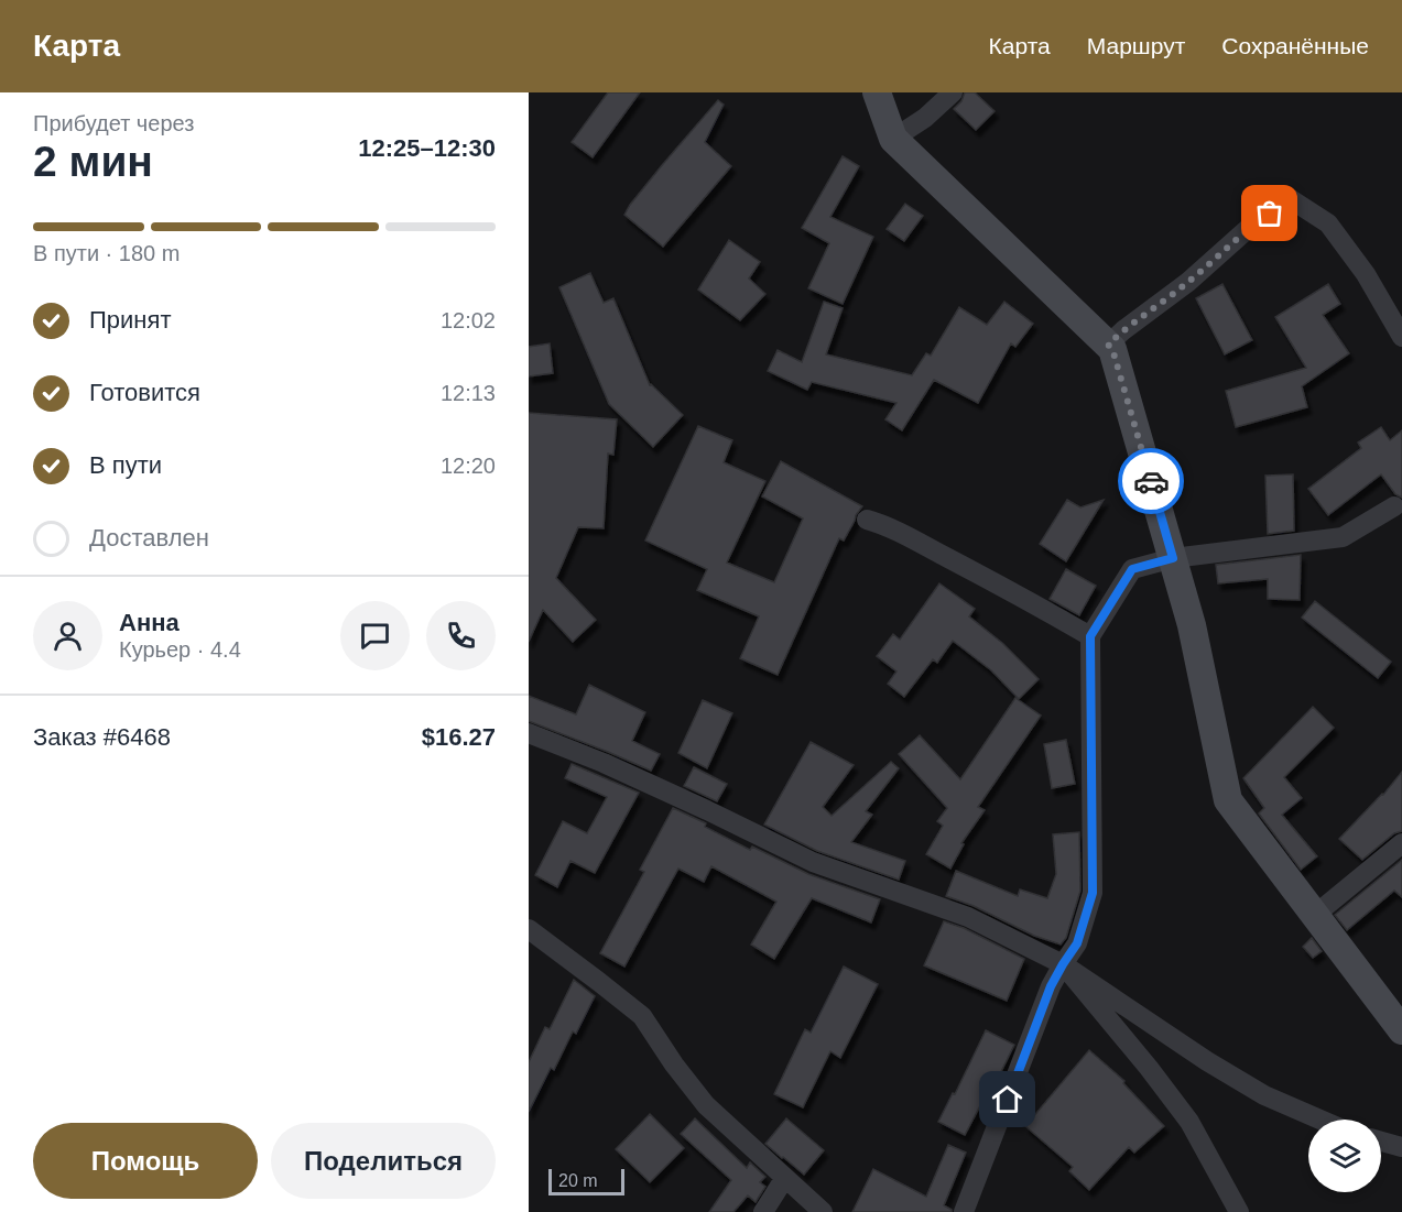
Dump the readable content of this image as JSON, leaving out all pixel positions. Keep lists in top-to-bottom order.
{
  "scale_bar": "20 m",
  "page": {
    "header": "Карта",
    "nav": ["Карта", "Маршрут", "Сохранённые"],
    "heading": ["2 мин", "Прибудет через", "12:25–12:30"],
    "panel": [
      "Анна",
      "Курьер · 4.4",
      "Заказ #6468",
      "$16.27"
    ],
    "bar": "В пути · 180 m",
    "list": [
      ["Принят", "12:02"],
      ["Готовится", "12:13"],
      ["В пути", "12:20"],
      "Доставлен"
    ],
    "buttons": ["Помощь", "Поделиться"],
    "scale": "20 m"
  }
}
